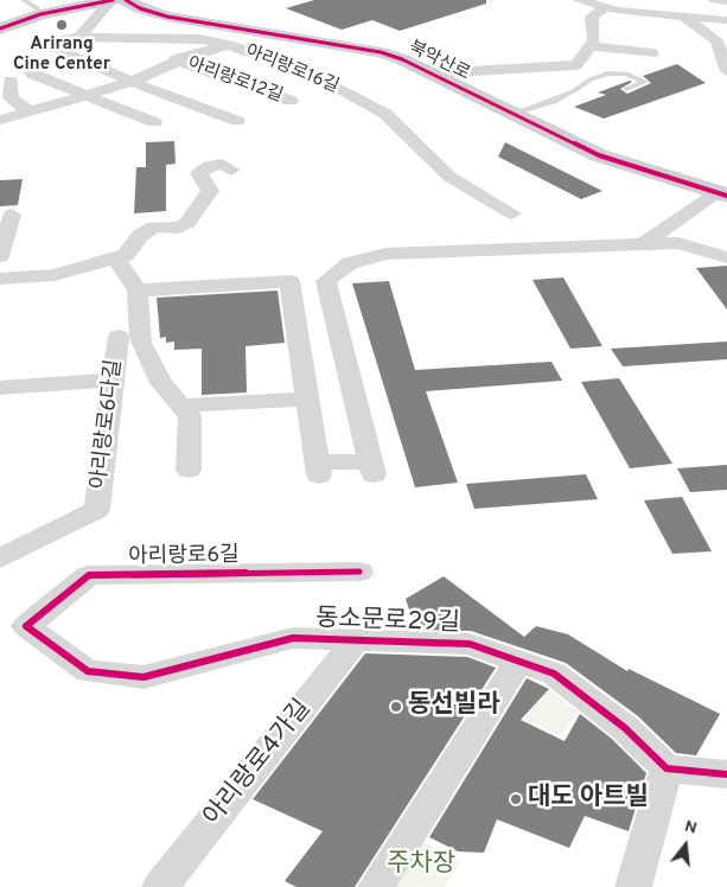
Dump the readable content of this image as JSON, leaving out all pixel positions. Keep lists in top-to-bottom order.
{
  "streets": {
    "street": [
      "북악산로",
      "아리랑로16길",
      "아리랑로12길",
      "아리랑로6다길",
      "아리랑로6길",
      "동소문로29길",
      "아리랑로4가길"
    ]
  },
  "crossings": [
    ["아리랑로16길", "아리랑로12길"],
    ["아리랑로6길", "동소문로29길"],
    ["동소문로29길", "아리랑로4가길"]
  ],
  "parks": ["주차장"],
  "places": ["Arirang Cine Center", "동선빌라", "대도 아트빌"],
  "north": "top"
}
